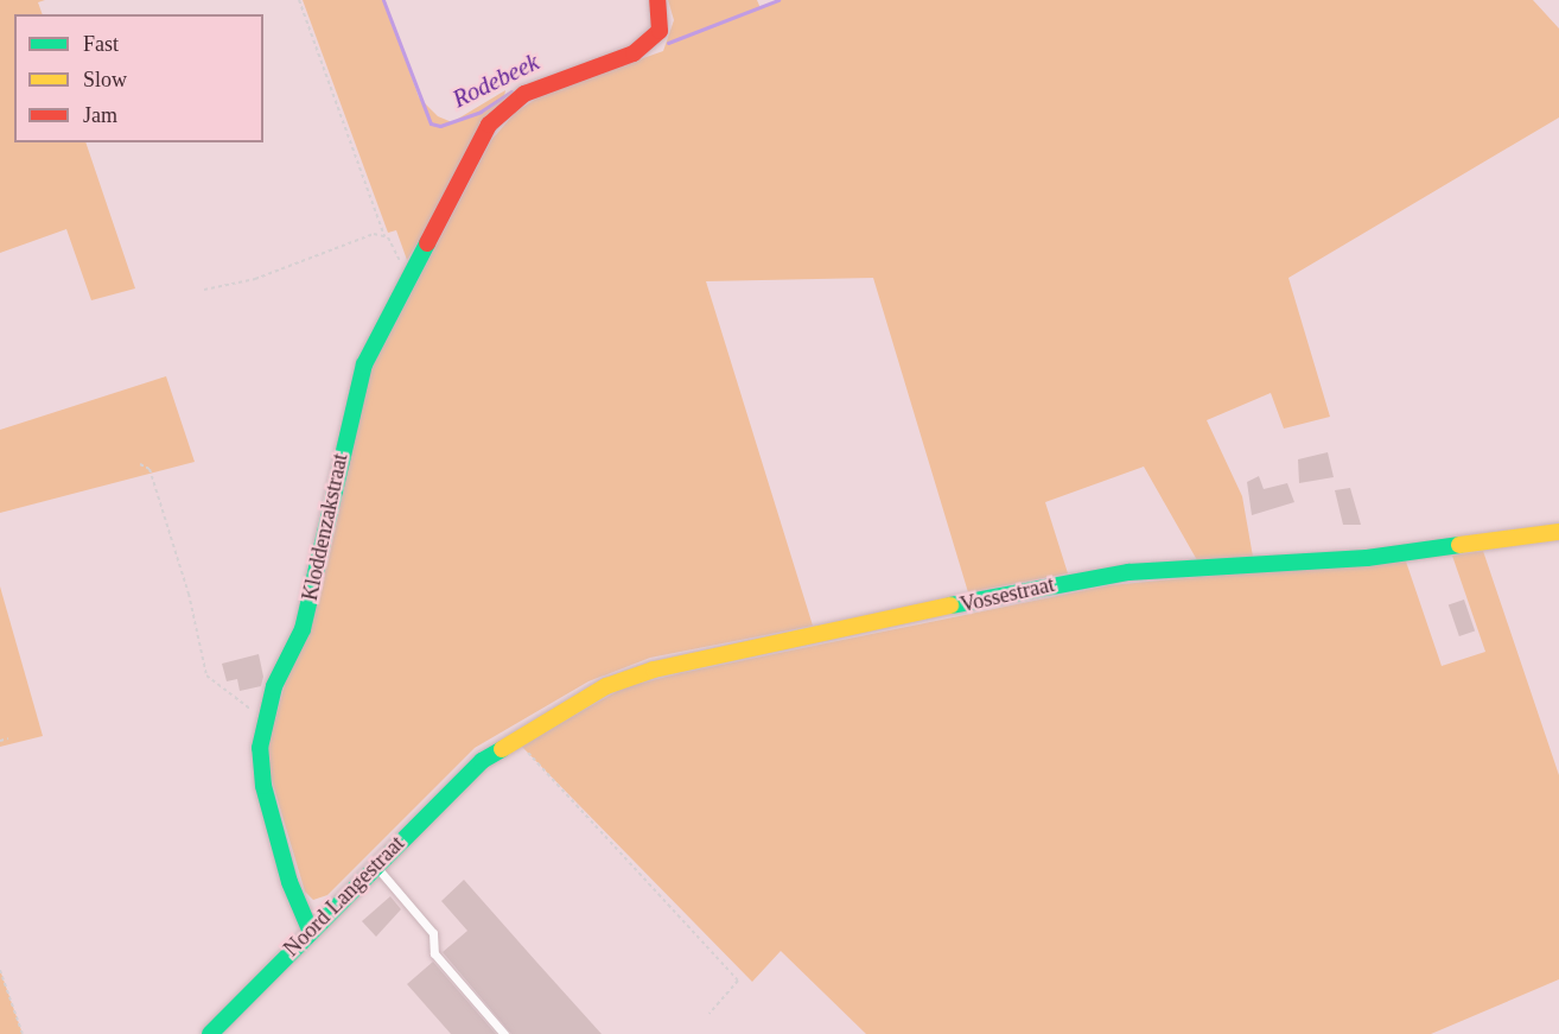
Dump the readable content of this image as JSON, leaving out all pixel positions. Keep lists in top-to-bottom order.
{
  "streets": {
    "street": ["Kloddenzakstraat", "Vossestraat", "Noord Langestraat"]
  },
  "crossings": [
    ["Kloddenzakstraat", "Noord Langestraat"],
    ["Vossestraat", "Noord Langestraat"]
  ],
  "water": ["Rodebeek"],
  "legend": ["Fast", "Slow", "Jam"]
}
